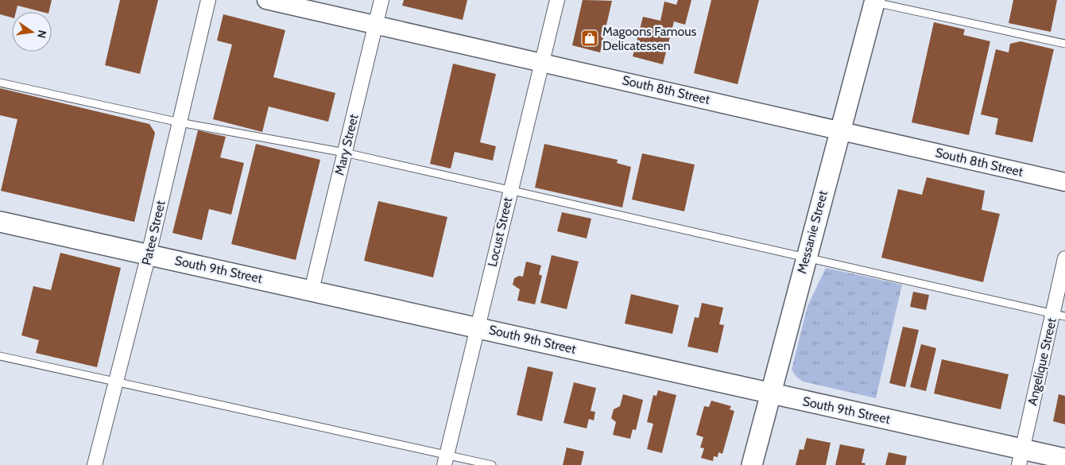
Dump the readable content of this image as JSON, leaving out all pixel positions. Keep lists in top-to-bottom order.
{
  "streets": {
    "main road": ["Messanie Street", "South 9th Street"],
    "street": [
      "South 8th Street",
      "Mary Street",
      "Locust Street",
      "Patee Street",
      "Angelique Street"
    ]
  },
  "crossings": [
    ["South 8th Street", "Mary Street"],
    ["South 8th Street", "Locust Street"],
    ["South 8th Street", "Messanie Street"],
    ["Mary Street", "South 9th Street"],
    ["Locust Street", "South 9th Street"],
    ["Messanie Street", "South 9th Street"],
    ["Patee Street", "South 9th Street"],
    ["South 9th Street", "Angelique Street"]
  ],
  "places": {
    "shop": ["Magoons Famous Delicatessen"]
  },
  "north": "right"
}
